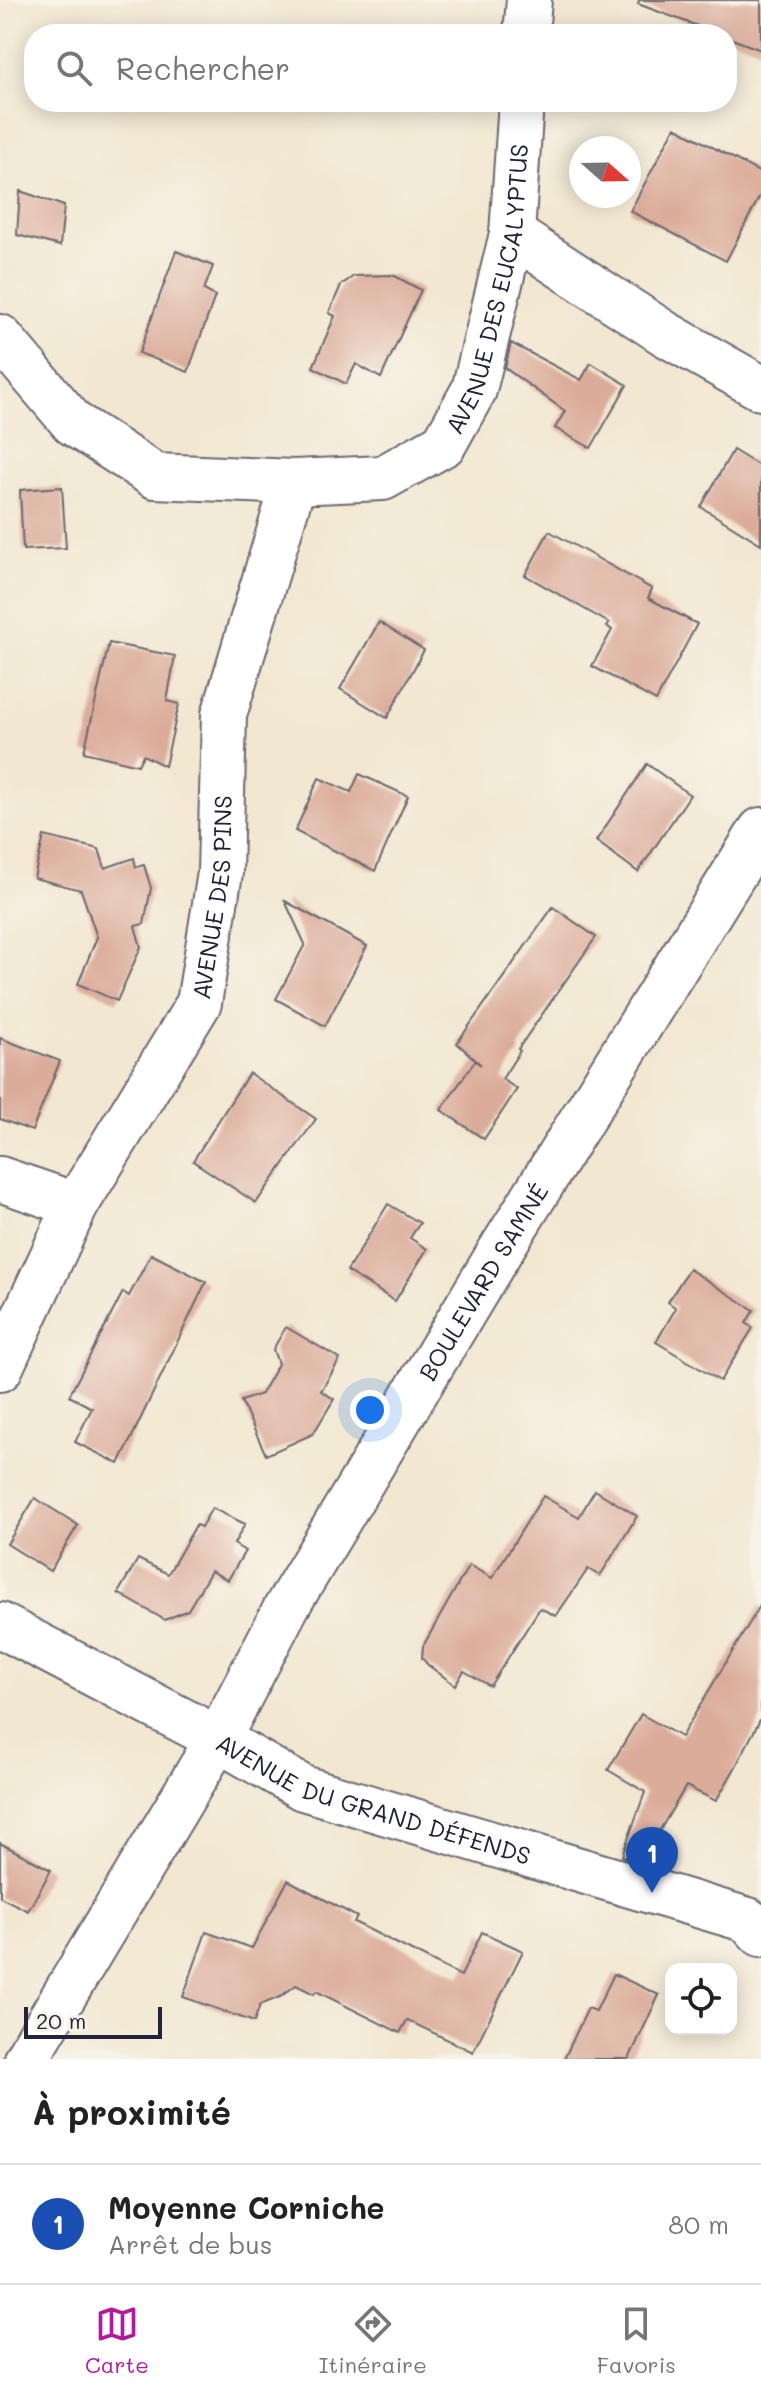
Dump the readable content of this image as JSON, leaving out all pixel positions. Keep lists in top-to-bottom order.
{
  "streets": {
    "street": [
      "AVENUE DES EUCALYPTUS",
      "AVENUE DES PINS",
      "BOULEVARD SAMNÉ",
      "AVENUE DU GRAND DÉFENDS"
    ]
  },
  "crossings": [
    ["AVENUE DES EUCALYPTUS", "AVENUE DES PINS"],
    ["BOULEVARD SAMNÉ", "AVENUE DU GRAND DÉFENDS"]
  ],
  "scale_bar": "20 m",
  "north": "right",
  "page": {
    "search": "Rechercher",
    "pins": "1",
    "scale": "20 m",
    "heading": "À proximité",
    "list": [
      {
        "mark": "1",
        "name": "Moyenne Corniche",
        "note": "Arrêt de bus",
        "value": "80 m"
      }
    ],
    "nav": ["Carte", "Itinéraire", "Favoris"]
  }
}
